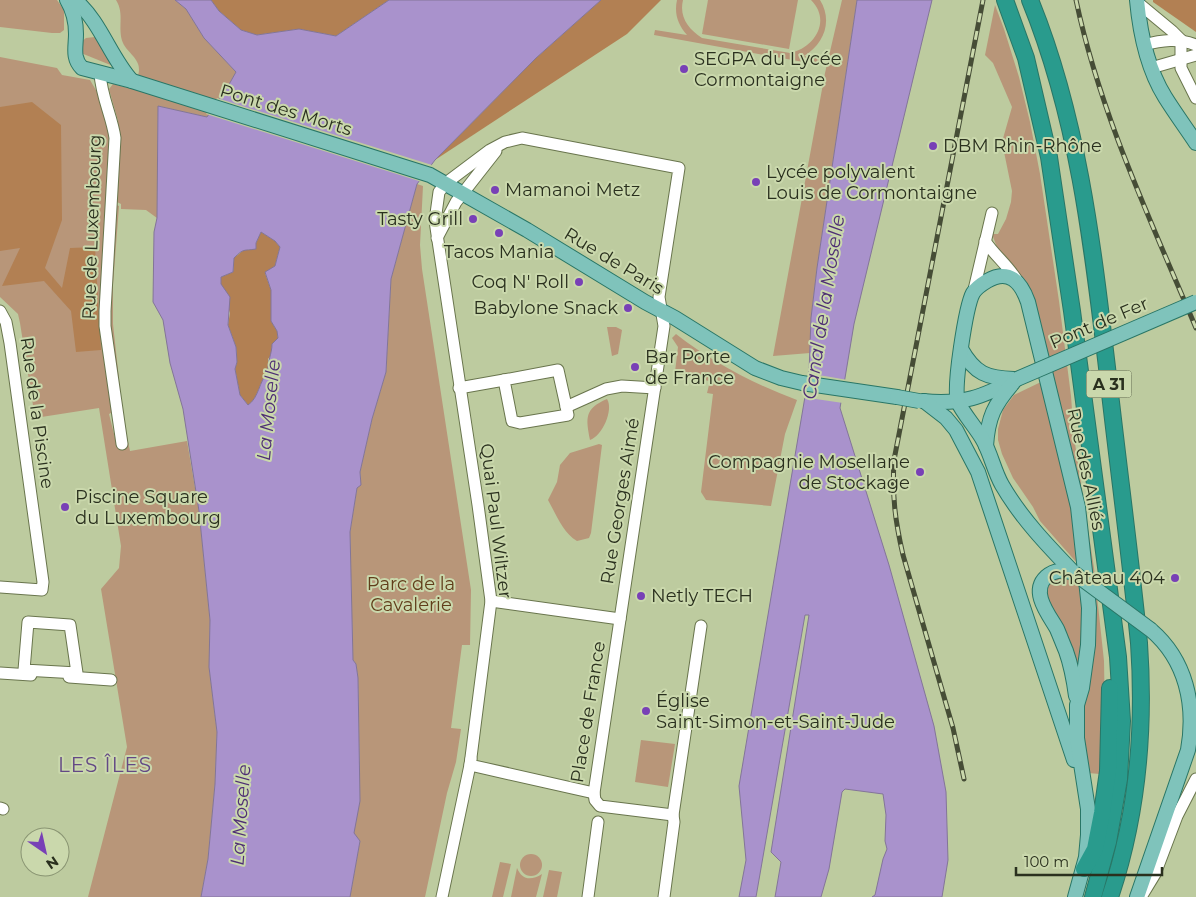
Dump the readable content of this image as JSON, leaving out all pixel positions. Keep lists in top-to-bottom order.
{
  "streets": {
    "highway": ["A 31"],
    "main road": [
      "Pont des Morts",
      "Rue de Paris",
      "Pont de Fer",
      "Rue des Alliés"
    ],
    "street": [
      "Rue de Luxembourg",
      "Rue de la Piscine",
      "Rue Georges Aimé",
      "Quai Paul Wiltzer",
      "Place de France"
    ]
  },
  "crossings": [
    ["Pont des Morts", "Rue de Luxembourg"],
    ["Pont des Morts", "Rue de Paris"],
    ["Rue de Paris", "Rue des Alliés"],
    ["Rue de Paris", "Rue Georges Aimé"],
    ["Rue de Paris", "Quai Paul Wiltzer"],
    ["Rue Georges Aimé", "Place de France"],
    ["Quai Paul Wiltzer", "Place de France"]
  ],
  "districts": ["LES ÎLES"],
  "water": ["Canal de la Moselle", "La Moselle"],
  "parks": ["Parc de la Cavalerie"],
  "places": [
    "SEGPA du Lycée Cormontaigne",
    "DBM Rhin-Rhône",
    "Lycée polyvalent Louis de Cormontaigne",
    "Mamanoi Metz",
    "Tasty Grill",
    "Tacos Mania",
    "Coq N' Roll",
    "Babylone Snack",
    "Bar Porte de France",
    "Compagnie Mosellane de Stockage",
    "Piscine Square du Luxembourg",
    "Château 404",
    "Netly TECH",
    "Église Saint-Simon-et-Saint-Jude"
  ],
  "scale_bar": "100 m",
  "north": "bottom right"
}
